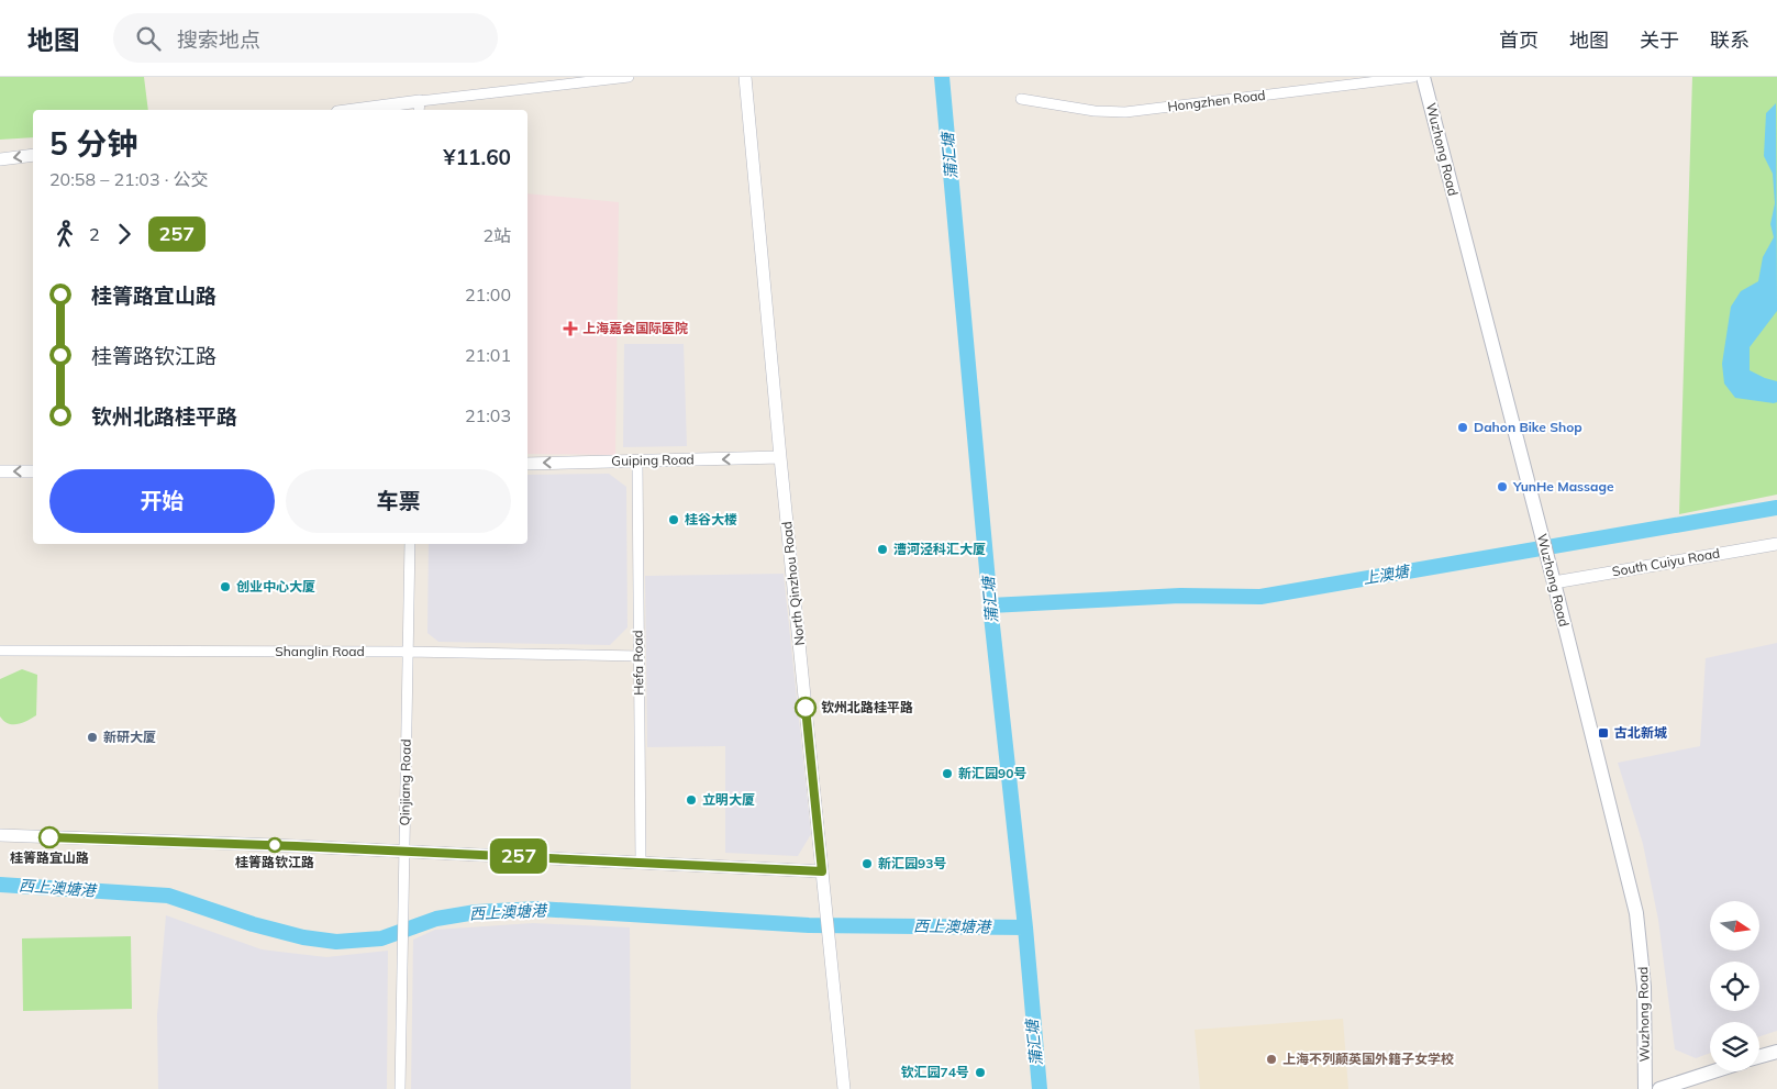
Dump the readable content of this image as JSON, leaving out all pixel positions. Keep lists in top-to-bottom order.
{
  "streets": {
    "main road": ["Wuzhong Road"],
    "street": [
      "Hongzhen Road",
      "Guiping Road",
      "South Cuiyu Road",
      "North Qinzhou Road",
      "Shanglin Road",
      "Hefa Road",
      "Qinjiang Road"
    ]
  },
  "crossings": [
    ["Wuzhong Road", "South Cuiyu Road"],
    ["Guiping Road", "North Qinzhou Road"],
    ["Guiping Road", "Hefa Road"],
    ["Shanglin Road", "Hefa Road"],
    ["Shanglin Road", "Qinjiang Road"]
  ],
  "one_way": ["Guiping Road"],
  "water": ["蒲汇塘", "上澳塘", "西上澳塘港"],
  "places": {
    "health": ["上海嘉会国际医院"],
    "other": [
      "Dahon Bike Shop",
      "YunHe Massage",
      "桂谷大楼",
      "漕河泾科汇大厦",
      "创业中心大厦",
      "钦州北路桂平路",
      "新研大厦",
      "新汇园90号",
      "立明大厦",
      "桂箐路宜山路",
      "桂箐路钦江路",
      "新汇园93号",
      "上海不列颠英国外籍子女学校",
      "钦汇园74号"
    ],
    "transit": ["古北新城"]
  },
  "lines": ["bus line 257"],
  "north": "right",
  "page": {
    "header": "地图",
    "search": "搜索地点",
    "nav": [
      "首页",
      "地图",
      "关于",
      "联系"
    ],
    "on_map": "257",
    "heading": ["5 分钟", "20:58 – 21:03 · 公交", "¥11.60"],
    "legs": ["2", "257", "2站"],
    "list": [
      {
        "name": "桂箐路宜山路",
        "value": "21:00"
      },
      {
        "name": "桂箐路钦江路",
        "value": "21:01"
      },
      {
        "name": "钦州北路桂平路",
        "value": "21:03"
      }
    ],
    "buttons": ["开始", "车票"]
  }
}
